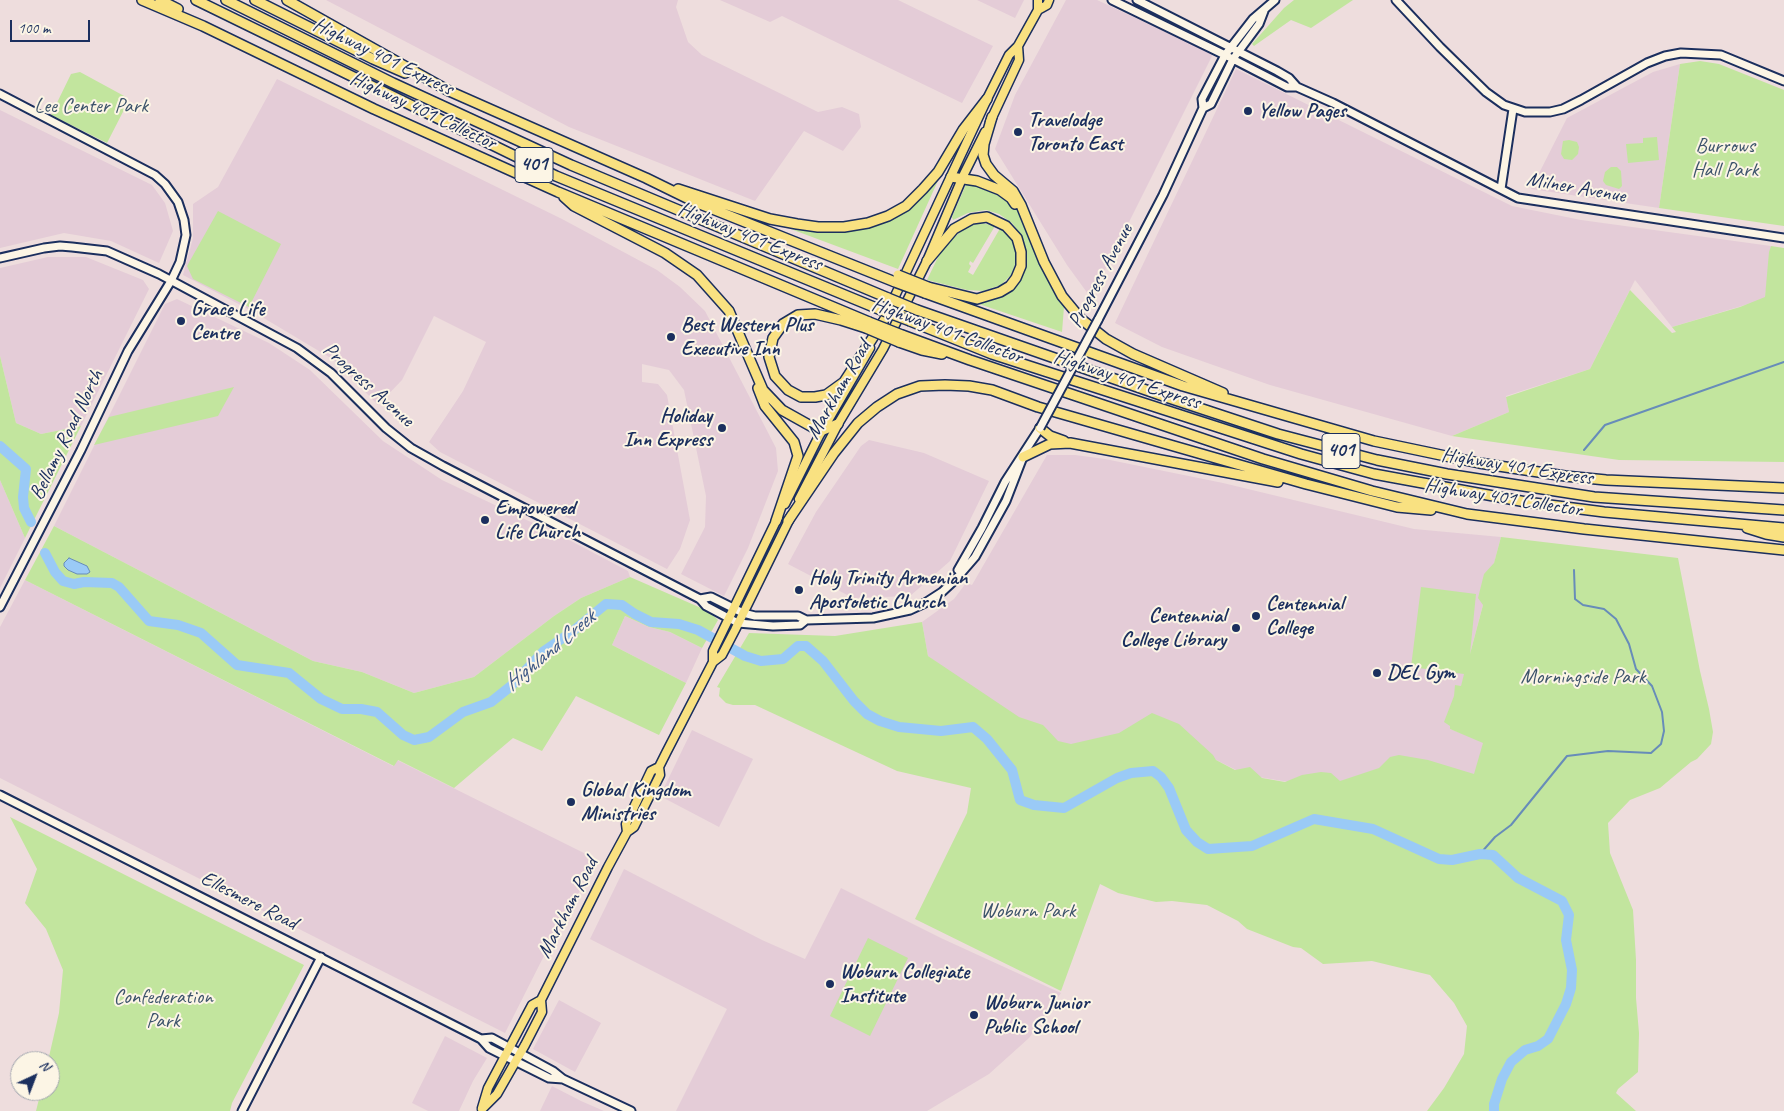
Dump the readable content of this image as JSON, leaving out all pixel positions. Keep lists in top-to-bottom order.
{
  "streets": {
    "highway": ["Highway 401 Express", "Highway 401 Collector", "401"],
    "main road": [
      "Milner Avenue",
      "Progress Avenue",
      "Markham Road",
      "Bellamy Road North",
      "Ellesmere Road"
    ]
  },
  "crossings": [
    ["Milner Avenue", "Progress Avenue"],
    ["Progress Avenue", "Markham Road"],
    ["Progress Avenue", "Bellamy Road North"],
    ["Markham Road", "Ellesmere Road"]
  ],
  "water": ["Highland Creek"],
  "parks": [
    "Lee Center Park",
    "Burrows Hall Park",
    "Morningside Park",
    "Woburn Park",
    "Confederation Park"
  ],
  "places": [
    "Yellow Pages",
    "Travelodge Toronto East",
    "Grace Life Centre",
    "Best Western Plus Executive Inn",
    "Holiday Inn Express",
    "Empowered Life Church",
    "Holy Trinity Armenian Apostoletic Church",
    "Centennial College",
    "Centennial College Library",
    "DEL Gym",
    "Global Kingdom Ministries",
    "Woburn Collegiate Institute",
    "Woburn Junior Public School"
  ],
  "scale_bar": "100 m",
  "north": "top right"
}
